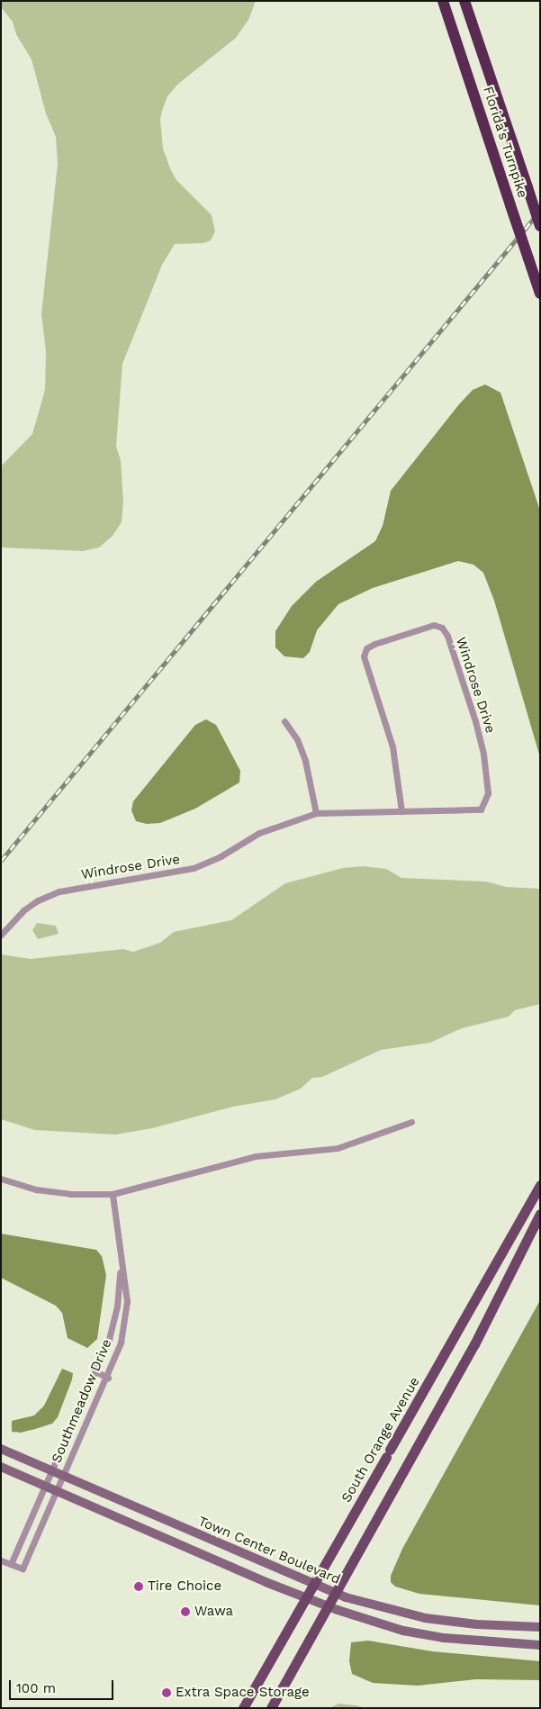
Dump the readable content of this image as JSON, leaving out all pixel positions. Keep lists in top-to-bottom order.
{
  "streets": {
    "highway": ["Florida's Turnpike"],
    "main road": ["South Orange Avenue", "Town Center Boulevard"],
    "street": ["Windrose Drive", "Southmeadow Drive"]
  },
  "crossings": [
    ["Southmeadow Drive", "Town Center Boulevard"],
    ["South Orange Avenue", "Town Center Boulevard"]
  ],
  "places": ["Tire Choice", "Wawa", "Extra Space Storage"],
  "scale_bar": "100 m"
}
